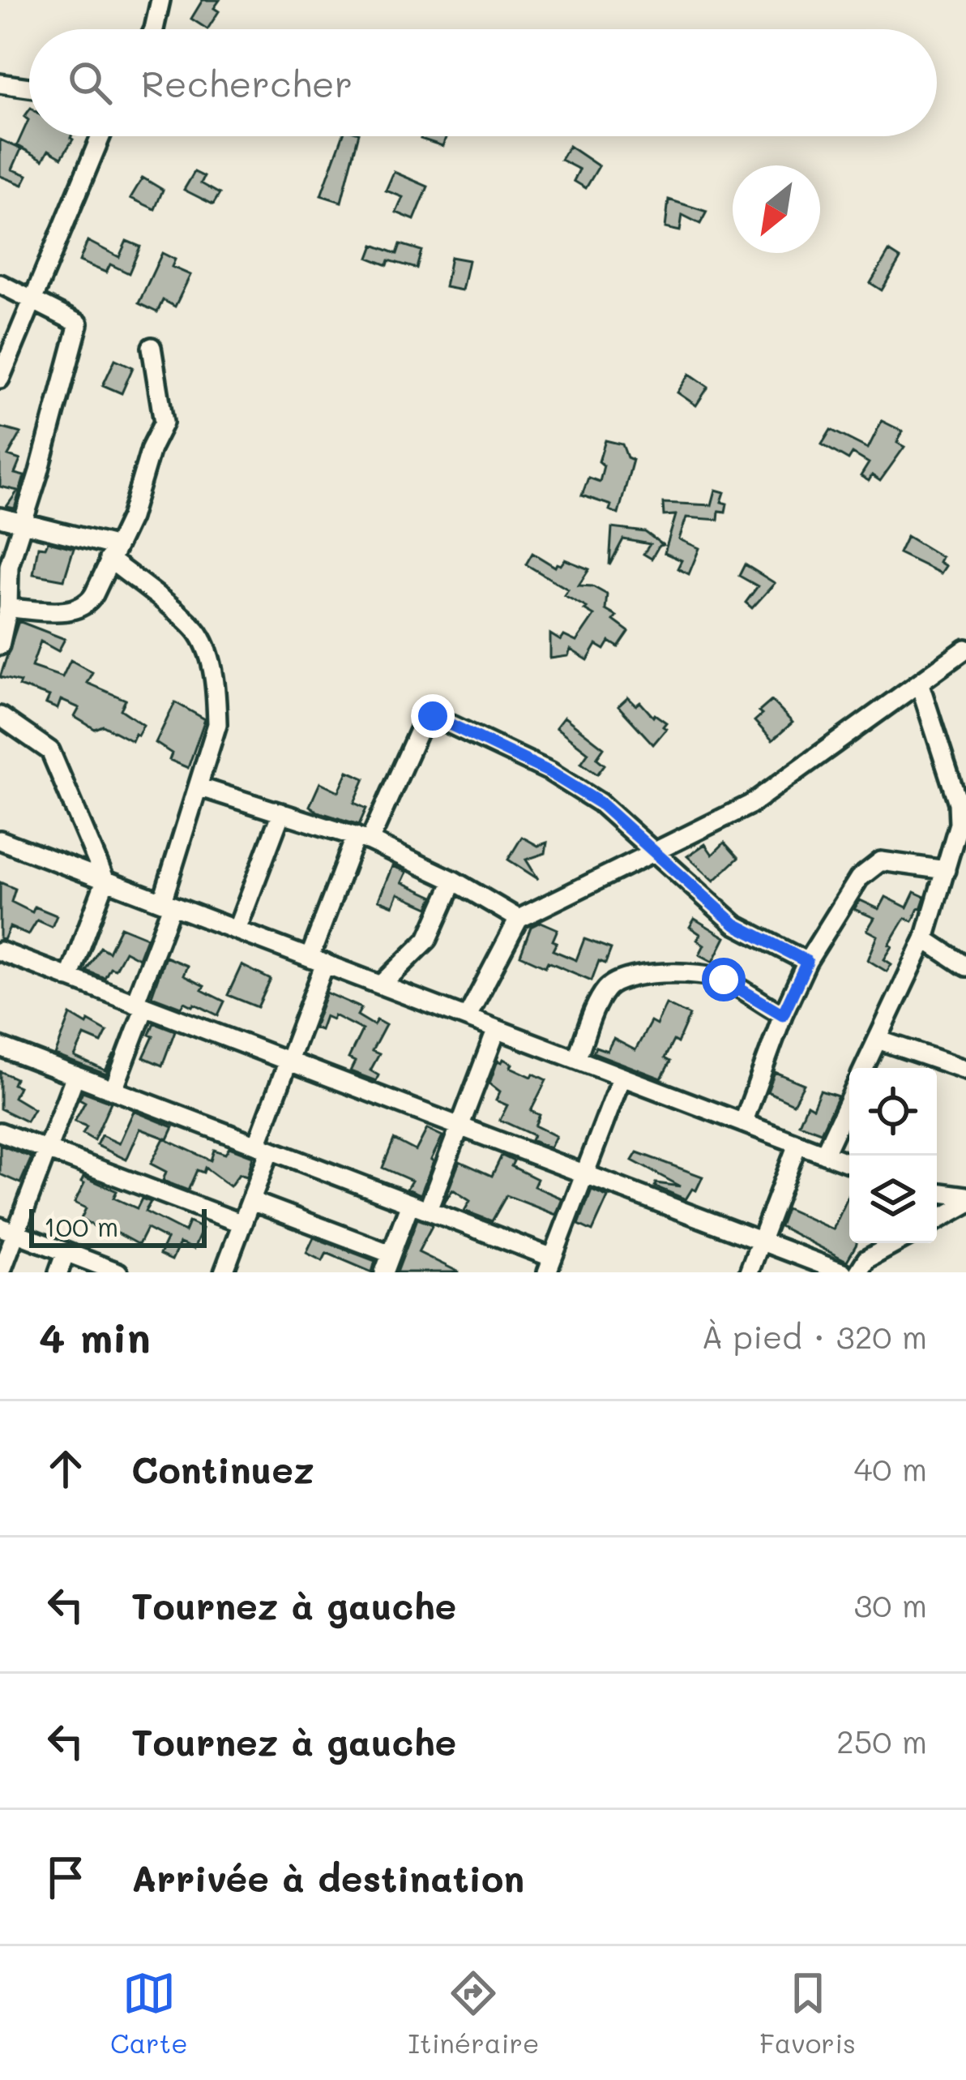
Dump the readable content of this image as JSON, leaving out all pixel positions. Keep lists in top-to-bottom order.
{
  "scale_bar": "100 m",
  "north": "bottom left",
  "page": {
    "search": "Rechercher",
    "scale": "100 m",
    "heading": ["4 min", "À pied · 320 m"],
    "list": [
      ["Continuez", "40 m"],
      ["Tournez à gauche", "30 m"],
      ["Tournez à gauche", "250 m"],
      "Arrivée à destination"
    ],
    "nav": ["Carte", "Itinéraire", "Favoris"]
  }
}
